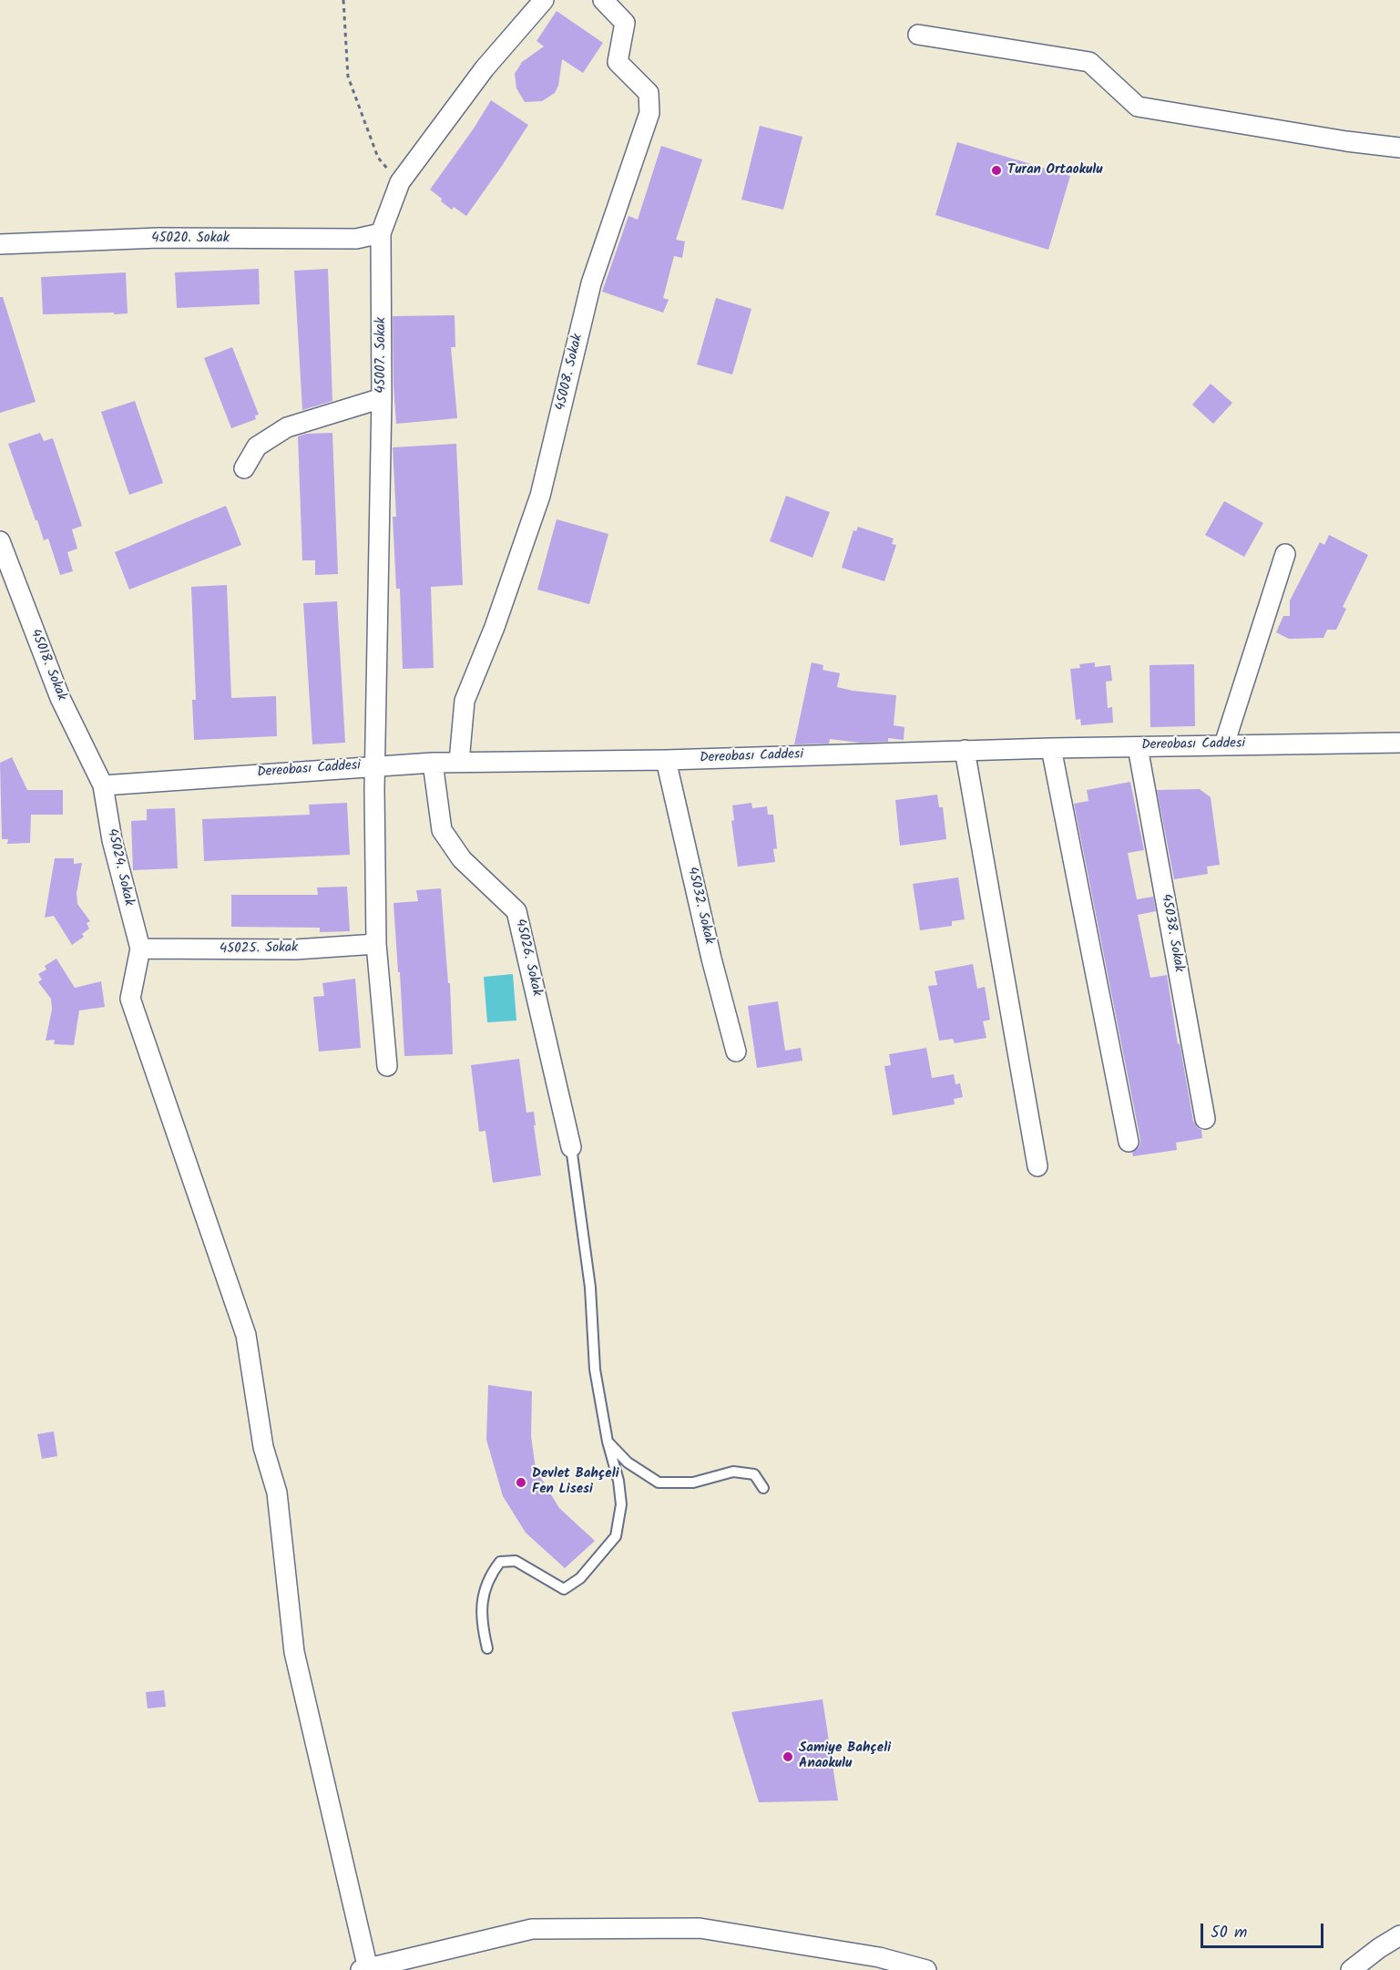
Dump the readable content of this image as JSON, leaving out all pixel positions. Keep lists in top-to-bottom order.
{
  "streets": {
    "street": [
      "45020. Sokak",
      "45007. Sokak",
      "45008. Sokak",
      "45018. Sokak",
      "Dereobası Caddesi",
      "45024. Sokak",
      "45032. Sokak",
      "45038. Sokak",
      "45025. Sokak",
      "45026. Sokak"
    ]
  },
  "crossings": [
    ["45020. Sokak", "45007. Sokak"],
    ["45007. Sokak", "Dereobası Caddesi"],
    ["45008. Sokak", "Dereobası Caddesi"],
    ["45018. Sokak", "Dereobası Caddesi"],
    ["45018. Sokak", "45024. Sokak"],
    ["Dereobası Caddesi", "45024. Sokak"],
    ["Dereobası Caddesi", "45032. Sokak"],
    ["Dereobası Caddesi", "45038. Sokak"],
    ["Dereobası Caddesi", "45026. Sokak"],
    ["45024. Sokak", "45025. Sokak"]
  ],
  "places": ["Turan Ortaokulu", "Devlet Bahçeli Fen Lisesi", "Samiye Bahçeli Anaokulu"],
  "scale_bar": "50 m"
}
